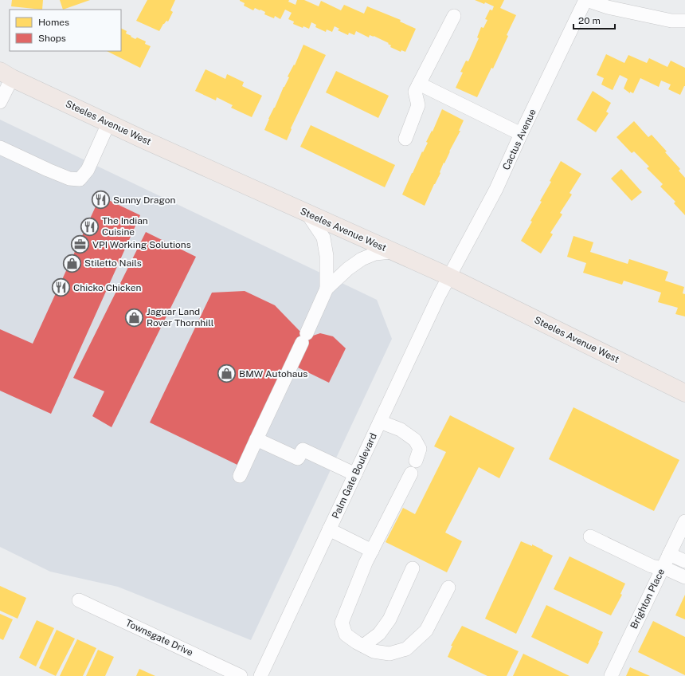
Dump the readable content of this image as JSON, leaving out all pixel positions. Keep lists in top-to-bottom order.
{
  "streets": {
    "main road": ["Steeles Avenue West"],
    "street": [
      "Cactus Avenue",
      "Palm Gate Boulevard",
      "Brighton Place",
      "Townsgate Drive"
    ]
  },
  "crossings": [
    ["Steeles Avenue West", "Cactus Avenue"],
    ["Steeles Avenue West", "Palm Gate Boulevard"],
    ["Cactus Avenue", "Palm Gate Boulevard"]
  ],
  "places": {
    "restaurant": ["Sunny Dragon", "The Indian Cuisine", "Chicko Chicken"],
    "office": ["VPI Working Solutions"],
    "shop": ["Stiletto Nails", "Jaguar Land Rover Thornhill", "BMW Autohaus"]
  },
  "legend": ["Homes", "Shops"],
  "scale_bar": "20 m"
}
